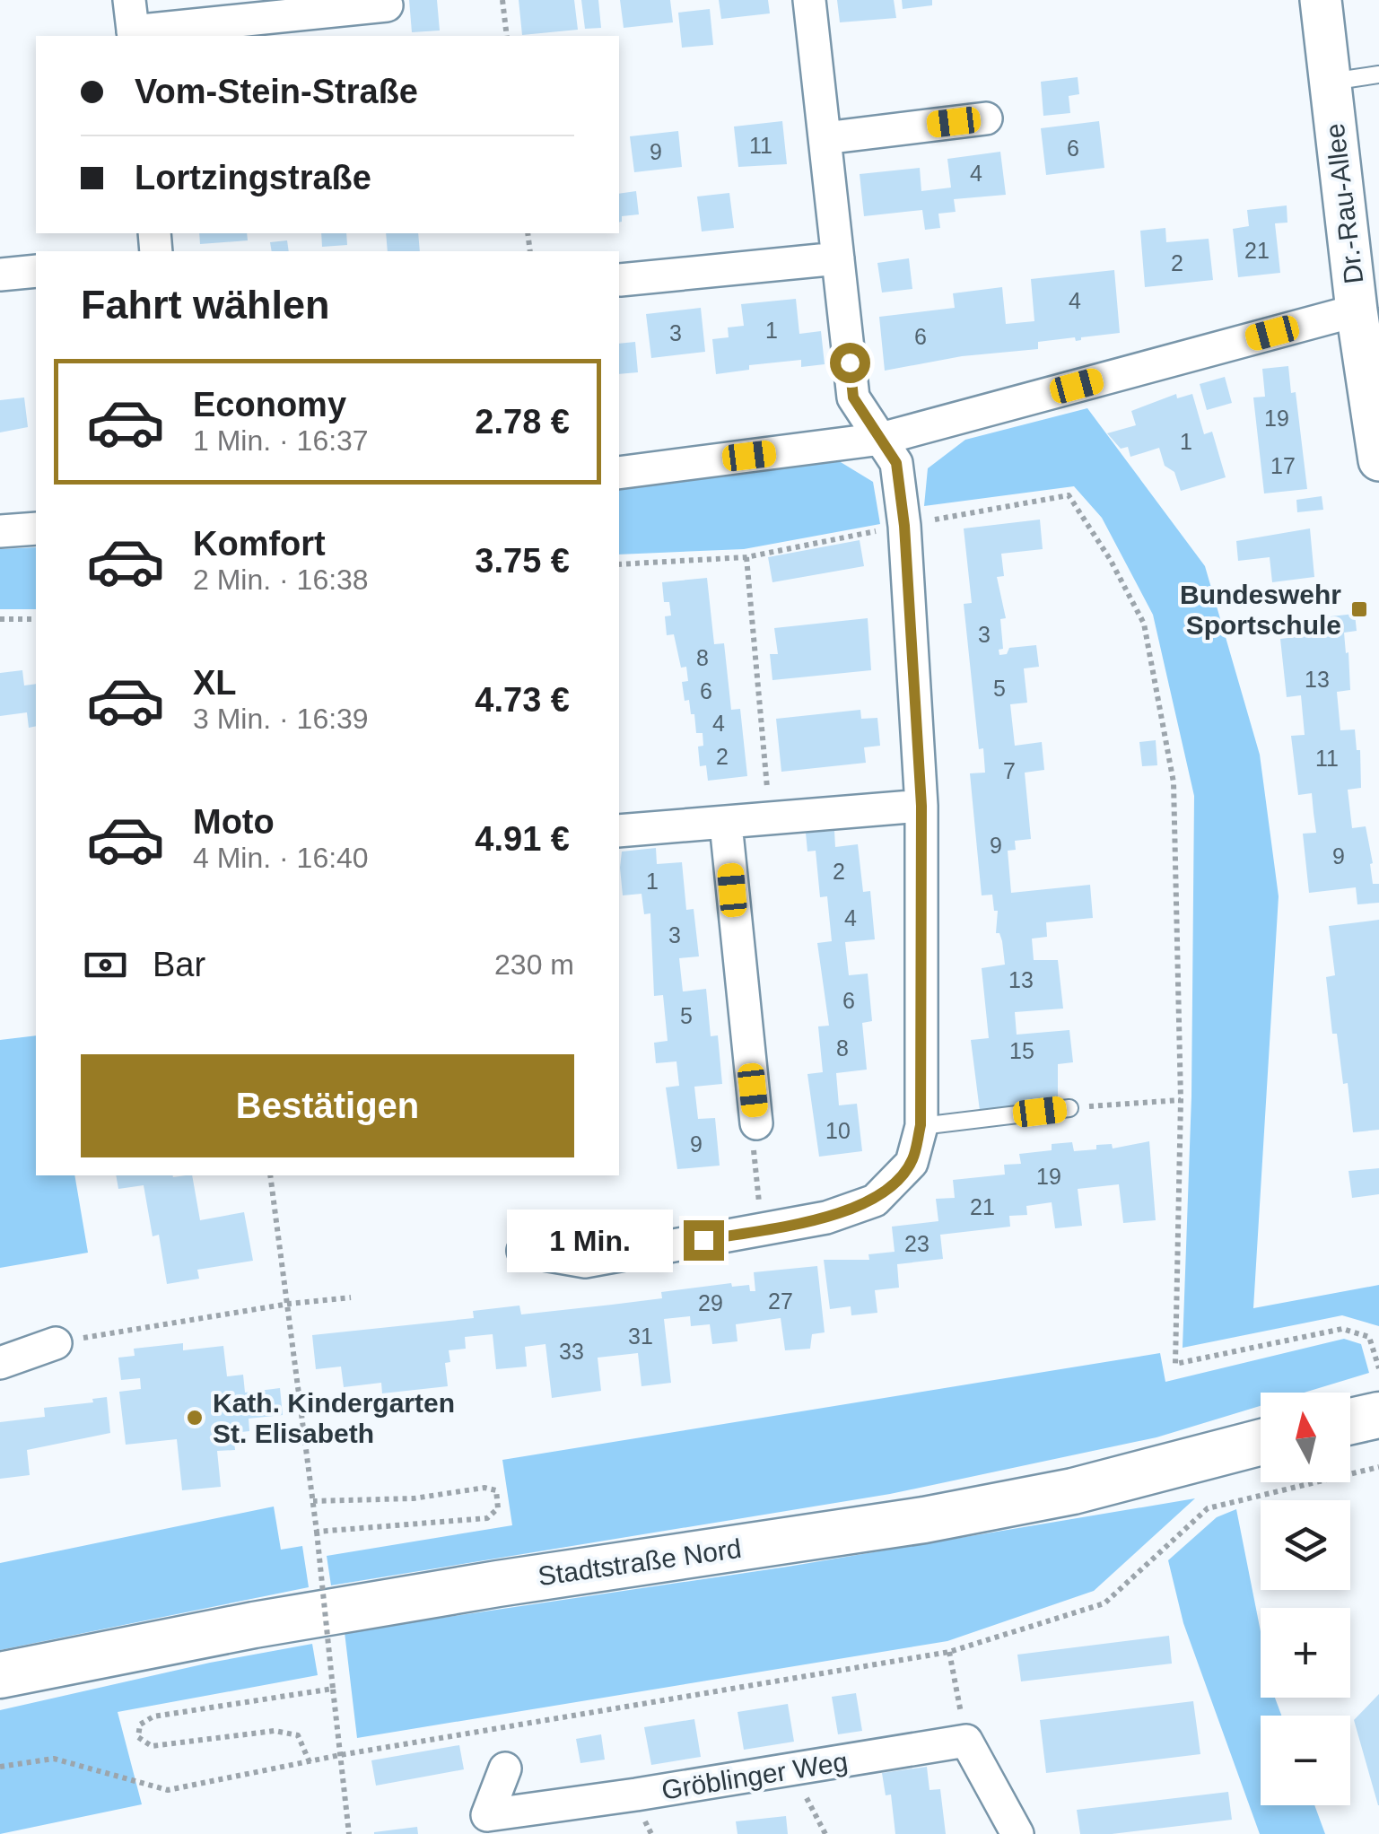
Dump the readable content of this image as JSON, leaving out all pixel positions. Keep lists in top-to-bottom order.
{
  "streets": {
    "main road": ["Stadtstraße Nord"],
    "street": ["Dr.-Rau-Allee", "Gröblinger Weg"]
  },
  "places": {
    "transit": ["Bundeswehr Sportschule"],
    "other": ["Kath. Kindergarten St. Elisabeth"]
  },
  "house_numbers": [
    "11",
    "6",
    "9",
    "4",
    "21",
    "2",
    "4",
    "1",
    "3",
    "6",
    "19",
    "1",
    "17",
    "3",
    "8",
    "13",
    "5",
    "6",
    "4",
    "2",
    "11",
    "7",
    "9",
    "9",
    "2",
    "1",
    "4",
    "3",
    "13",
    "6",
    "5",
    "8",
    "15",
    "10",
    "9",
    "19",
    "21",
    "23",
    "27",
    "29",
    "31",
    "33"
  ],
  "north": "top",
  "page": {
    "banner": ["Vom-Stein-Straße", "Lortzingstraße"],
    "heading": "Fahrt wählen",
    "list": [
      {
        "name": "Economy",
        "note": "1 Min. · 16:37",
        "value": "2.78 €"
      },
      {
        "name": "Komfort",
        "note": "2 Min. · 16:38",
        "value": "3.75 €"
      },
      {
        "name": "XL",
        "note": "3 Min. · 16:39",
        "value": "4.73 €"
      },
      {
        "name": "Moto",
        "note": "4 Min. · 16:40",
        "value": "4.91 €"
      }
    ],
    "pay": ["Bar", "230 m"],
    "buttons": "Bestätigen",
    "bubble": "1 Min.",
    "map_buttons": ["+", "−"]
  }
}
